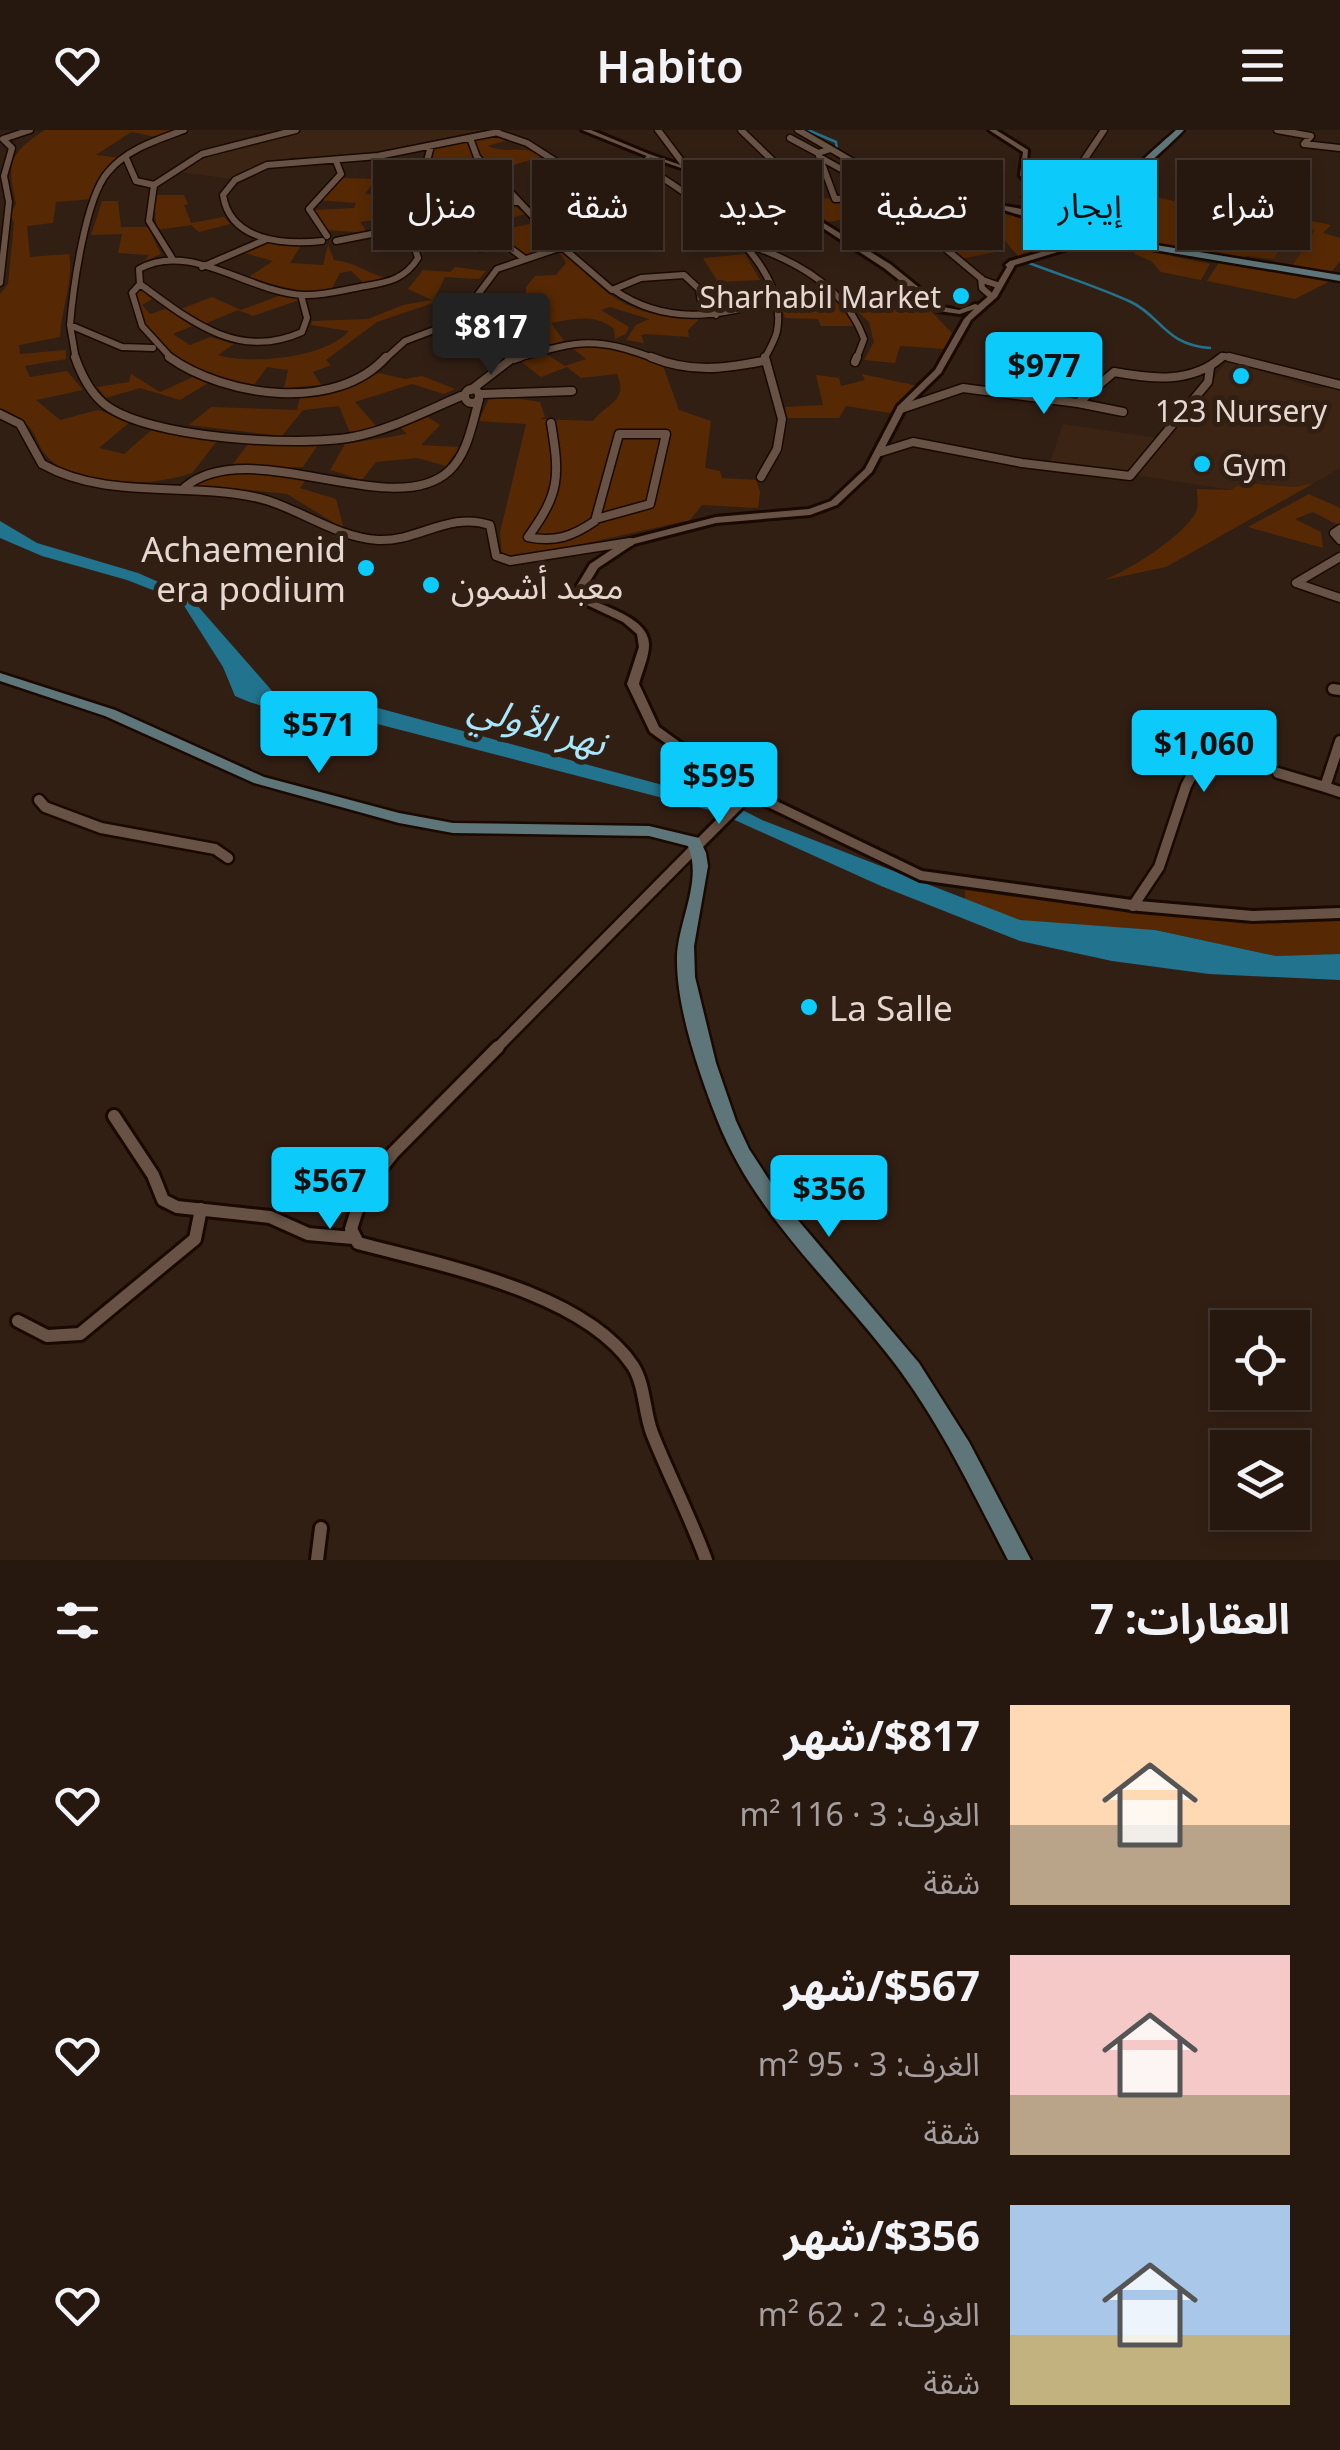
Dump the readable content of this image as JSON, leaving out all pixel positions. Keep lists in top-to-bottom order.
{
  "water": ["نهر الأولي"],
  "places": [
    "Sharhabil Market",
    "123 Nursery",
    "Gym",
    "Achaemenid era podium",
    "معبد أشمون",
    "La Salle"
  ],
  "page": {
    "header": "Habito",
    "chip": [
      "شراء",
      "إيجار",
      "تصفية",
      "جديد",
      "شقة",
      "منزل"
    ],
    "price": [
      "$817",
      "$977",
      "$571",
      "$1,060",
      "$595",
      "$567",
      "$356"
    ],
    "heading": "العقارات: 7",
    "list": [
      {
        "name": "$817/شهر",
        "note": "الغرف: 3 · 116 m² · شقة"
      },
      {
        "name": "$567/شهر",
        "note": "الغرف: 3 · 95 m² · شقة"
      },
      {
        "name": "$356/شهر",
        "note": "الغرف: 2 · 62 m² · شقة"
      }
    ]
  }
}
